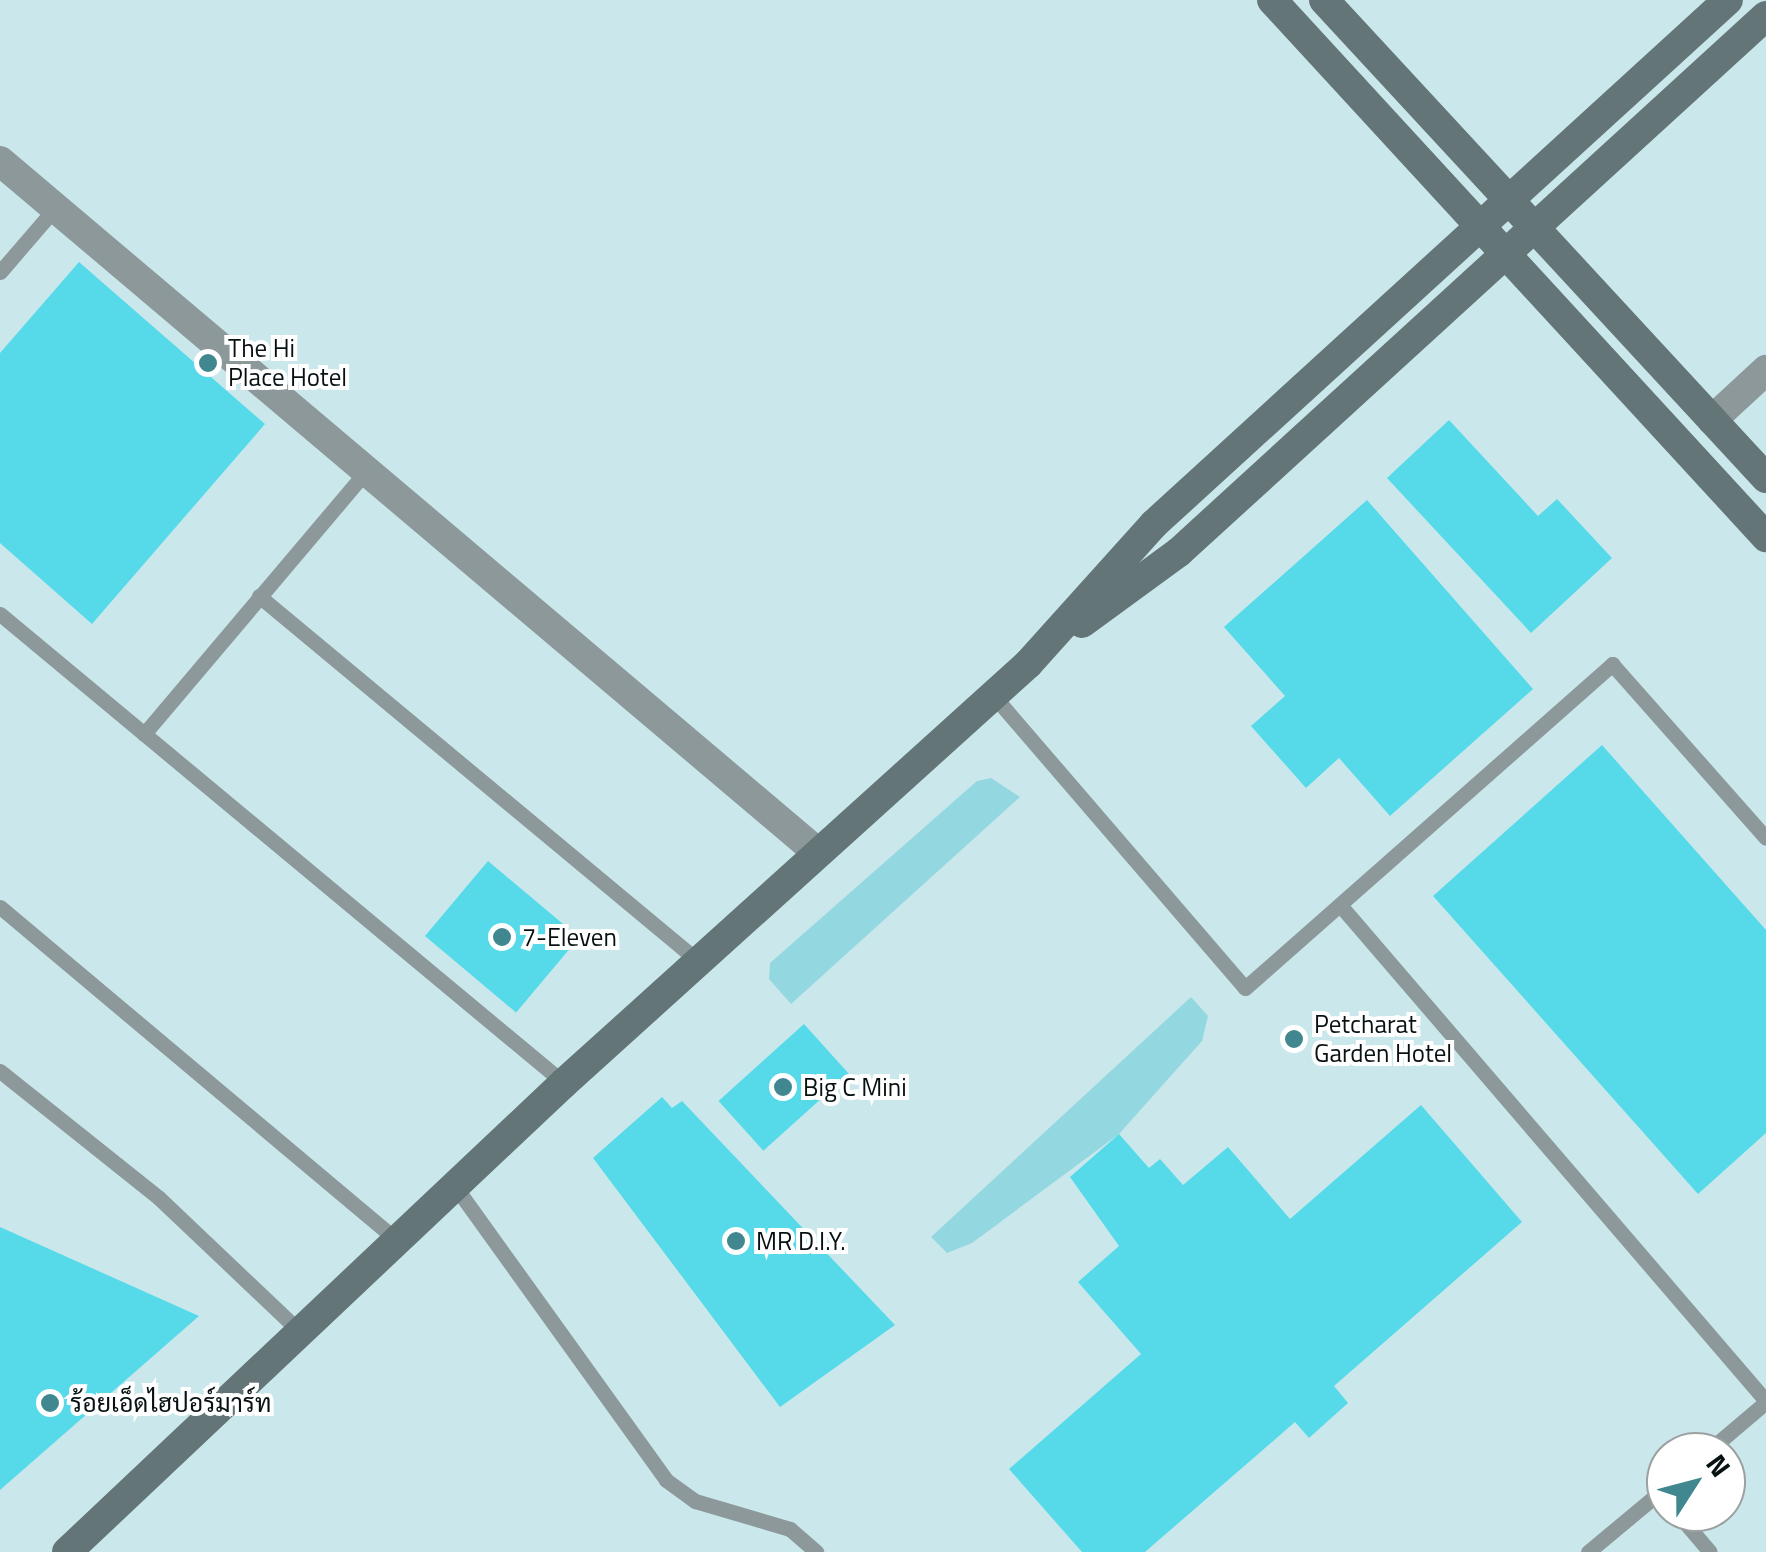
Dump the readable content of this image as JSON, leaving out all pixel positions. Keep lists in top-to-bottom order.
{
  "places": [
    "The Hi Place Hotel",
    "7-Eleven",
    "Petcharat Garden Hotel",
    "Big C Mini",
    "MR D.I.Y.",
    "ร้อยเอ็ดไฮปอร์มาร์ท"
  ],
  "north": "top right"
}
